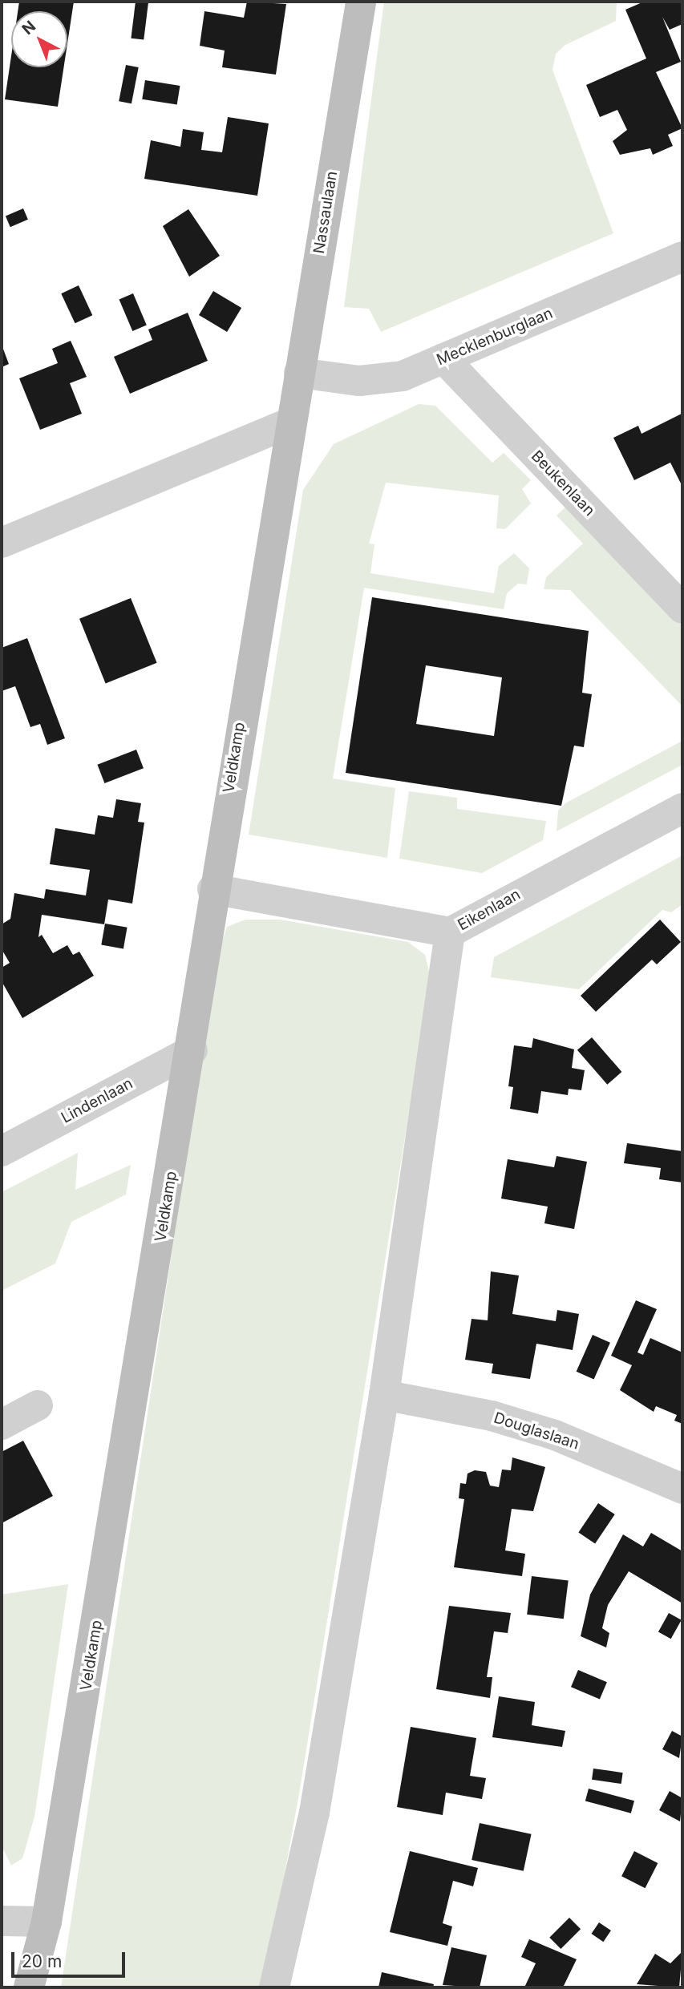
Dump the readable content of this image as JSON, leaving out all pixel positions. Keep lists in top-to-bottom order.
{
  "streets": {
    "street": [
      "Nassaulaan",
      "Mecklenburglaan",
      "Beukenlaan",
      "Veldkamp",
      "Eikenlaan",
      "Lindenlaan",
      "Douglaslaan"
    ]
  },
  "crossings": [
    ["Nassaulaan", "Mecklenburglaan"],
    ["Nassaulaan", "Veldkamp"],
    ["Mecklenburglaan", "Beukenlaan"],
    ["Veldkamp", "Eikenlaan"],
    ["Veldkamp", "Lindenlaan"]
  ],
  "scale_bar": "20 m",
  "north": "top left"
}
